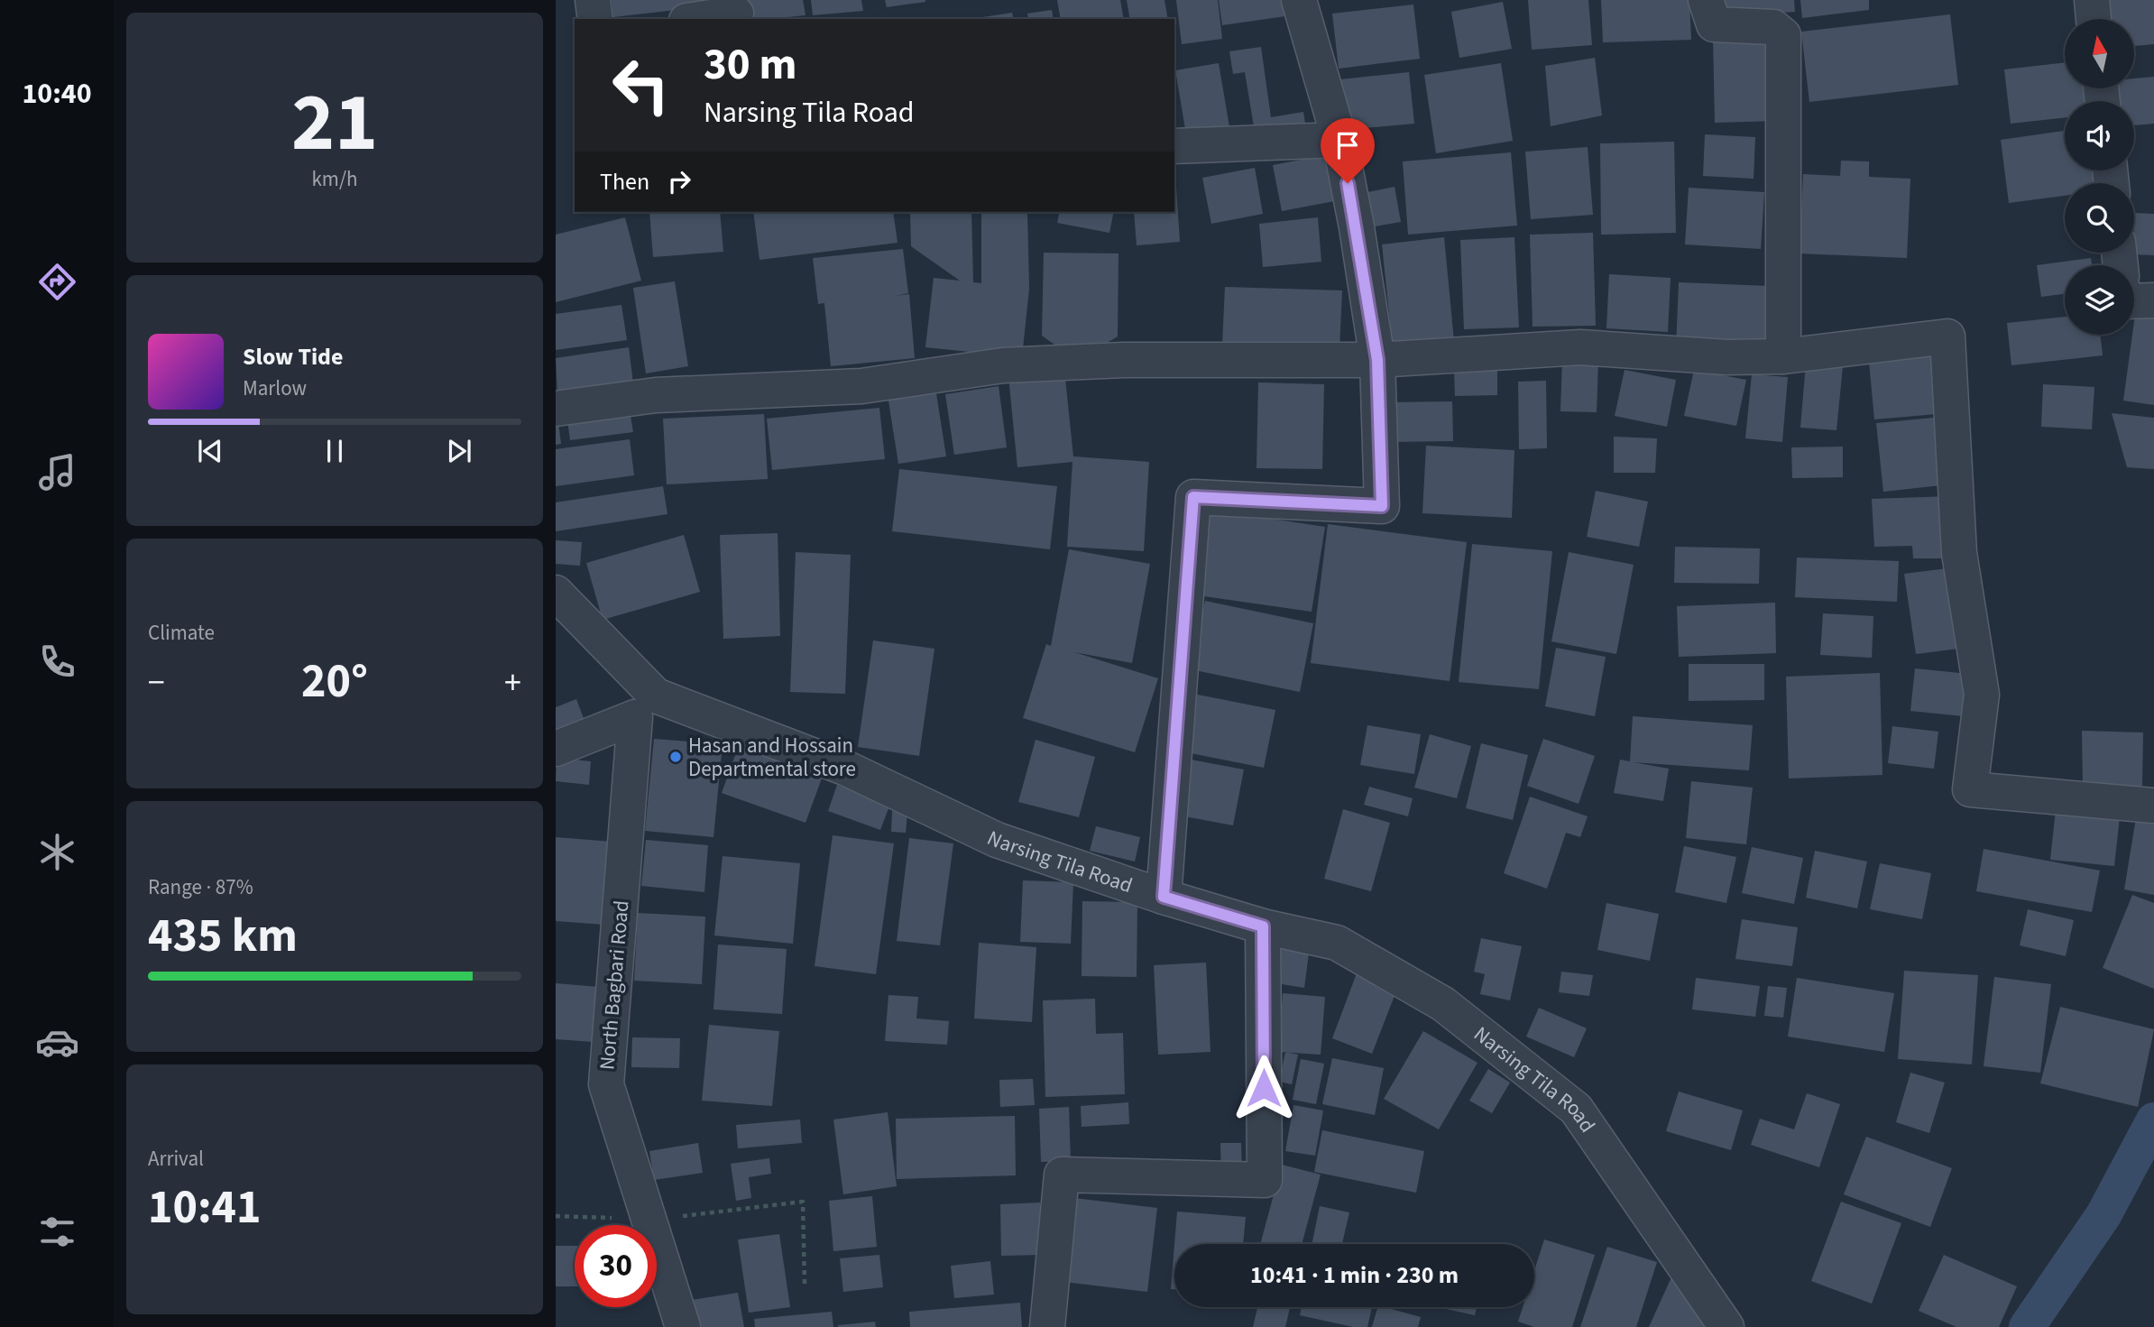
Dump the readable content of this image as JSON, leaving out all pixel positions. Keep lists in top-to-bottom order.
{
  "streets": {
    "street": ["Narsing Tila Road", "North Bagbari Road"]
  },
  "crossings": [
    ["Narsing Tila Road", "North Bagbari Road"]
  ],
  "places": ["Hasan and Hossain Departmental store"],
  "north": "top",
  "page": {
    "tabs": "10:40",
    "tile": [
      ["21", "km/h"],
      "Climate",
      ["Range · 87%", "435 km"],
      ["Arrival", "10:41"]
    ],
    "turn": ["30 m", "Narsing Tila Road"],
    "then": "Then",
    "song": ["Slow Tide", "Marlow"],
    "heat": ["−", "20°", "+"],
    "limit": "30",
    "trip": "10:41 · 1 min · 230 m"
  }
}
